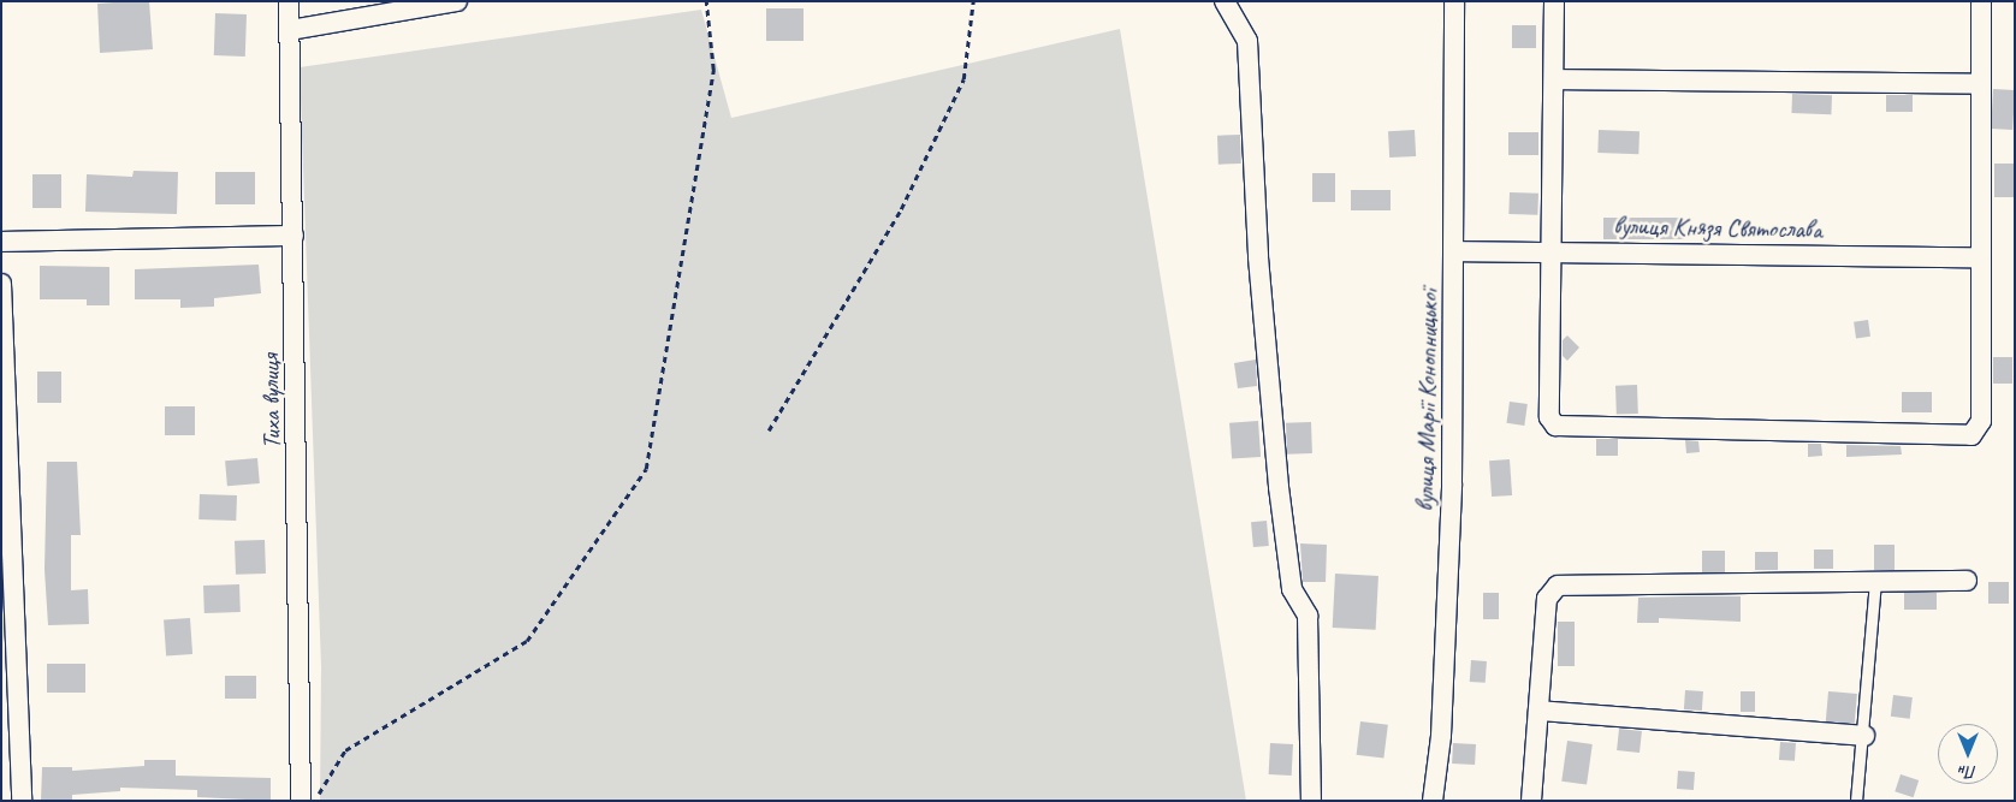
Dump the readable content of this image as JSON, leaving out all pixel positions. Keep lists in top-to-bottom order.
{
  "streets": {
    "street": ["вулиця Князя Святослава", "вулиця Марії Конопницької", "Тиха вулиця"]
  },
  "crossings": [
    ["вулиця Князя Святослава", "вулиця Марії Конопницької"]
  ],
  "north": "bottom"
}
